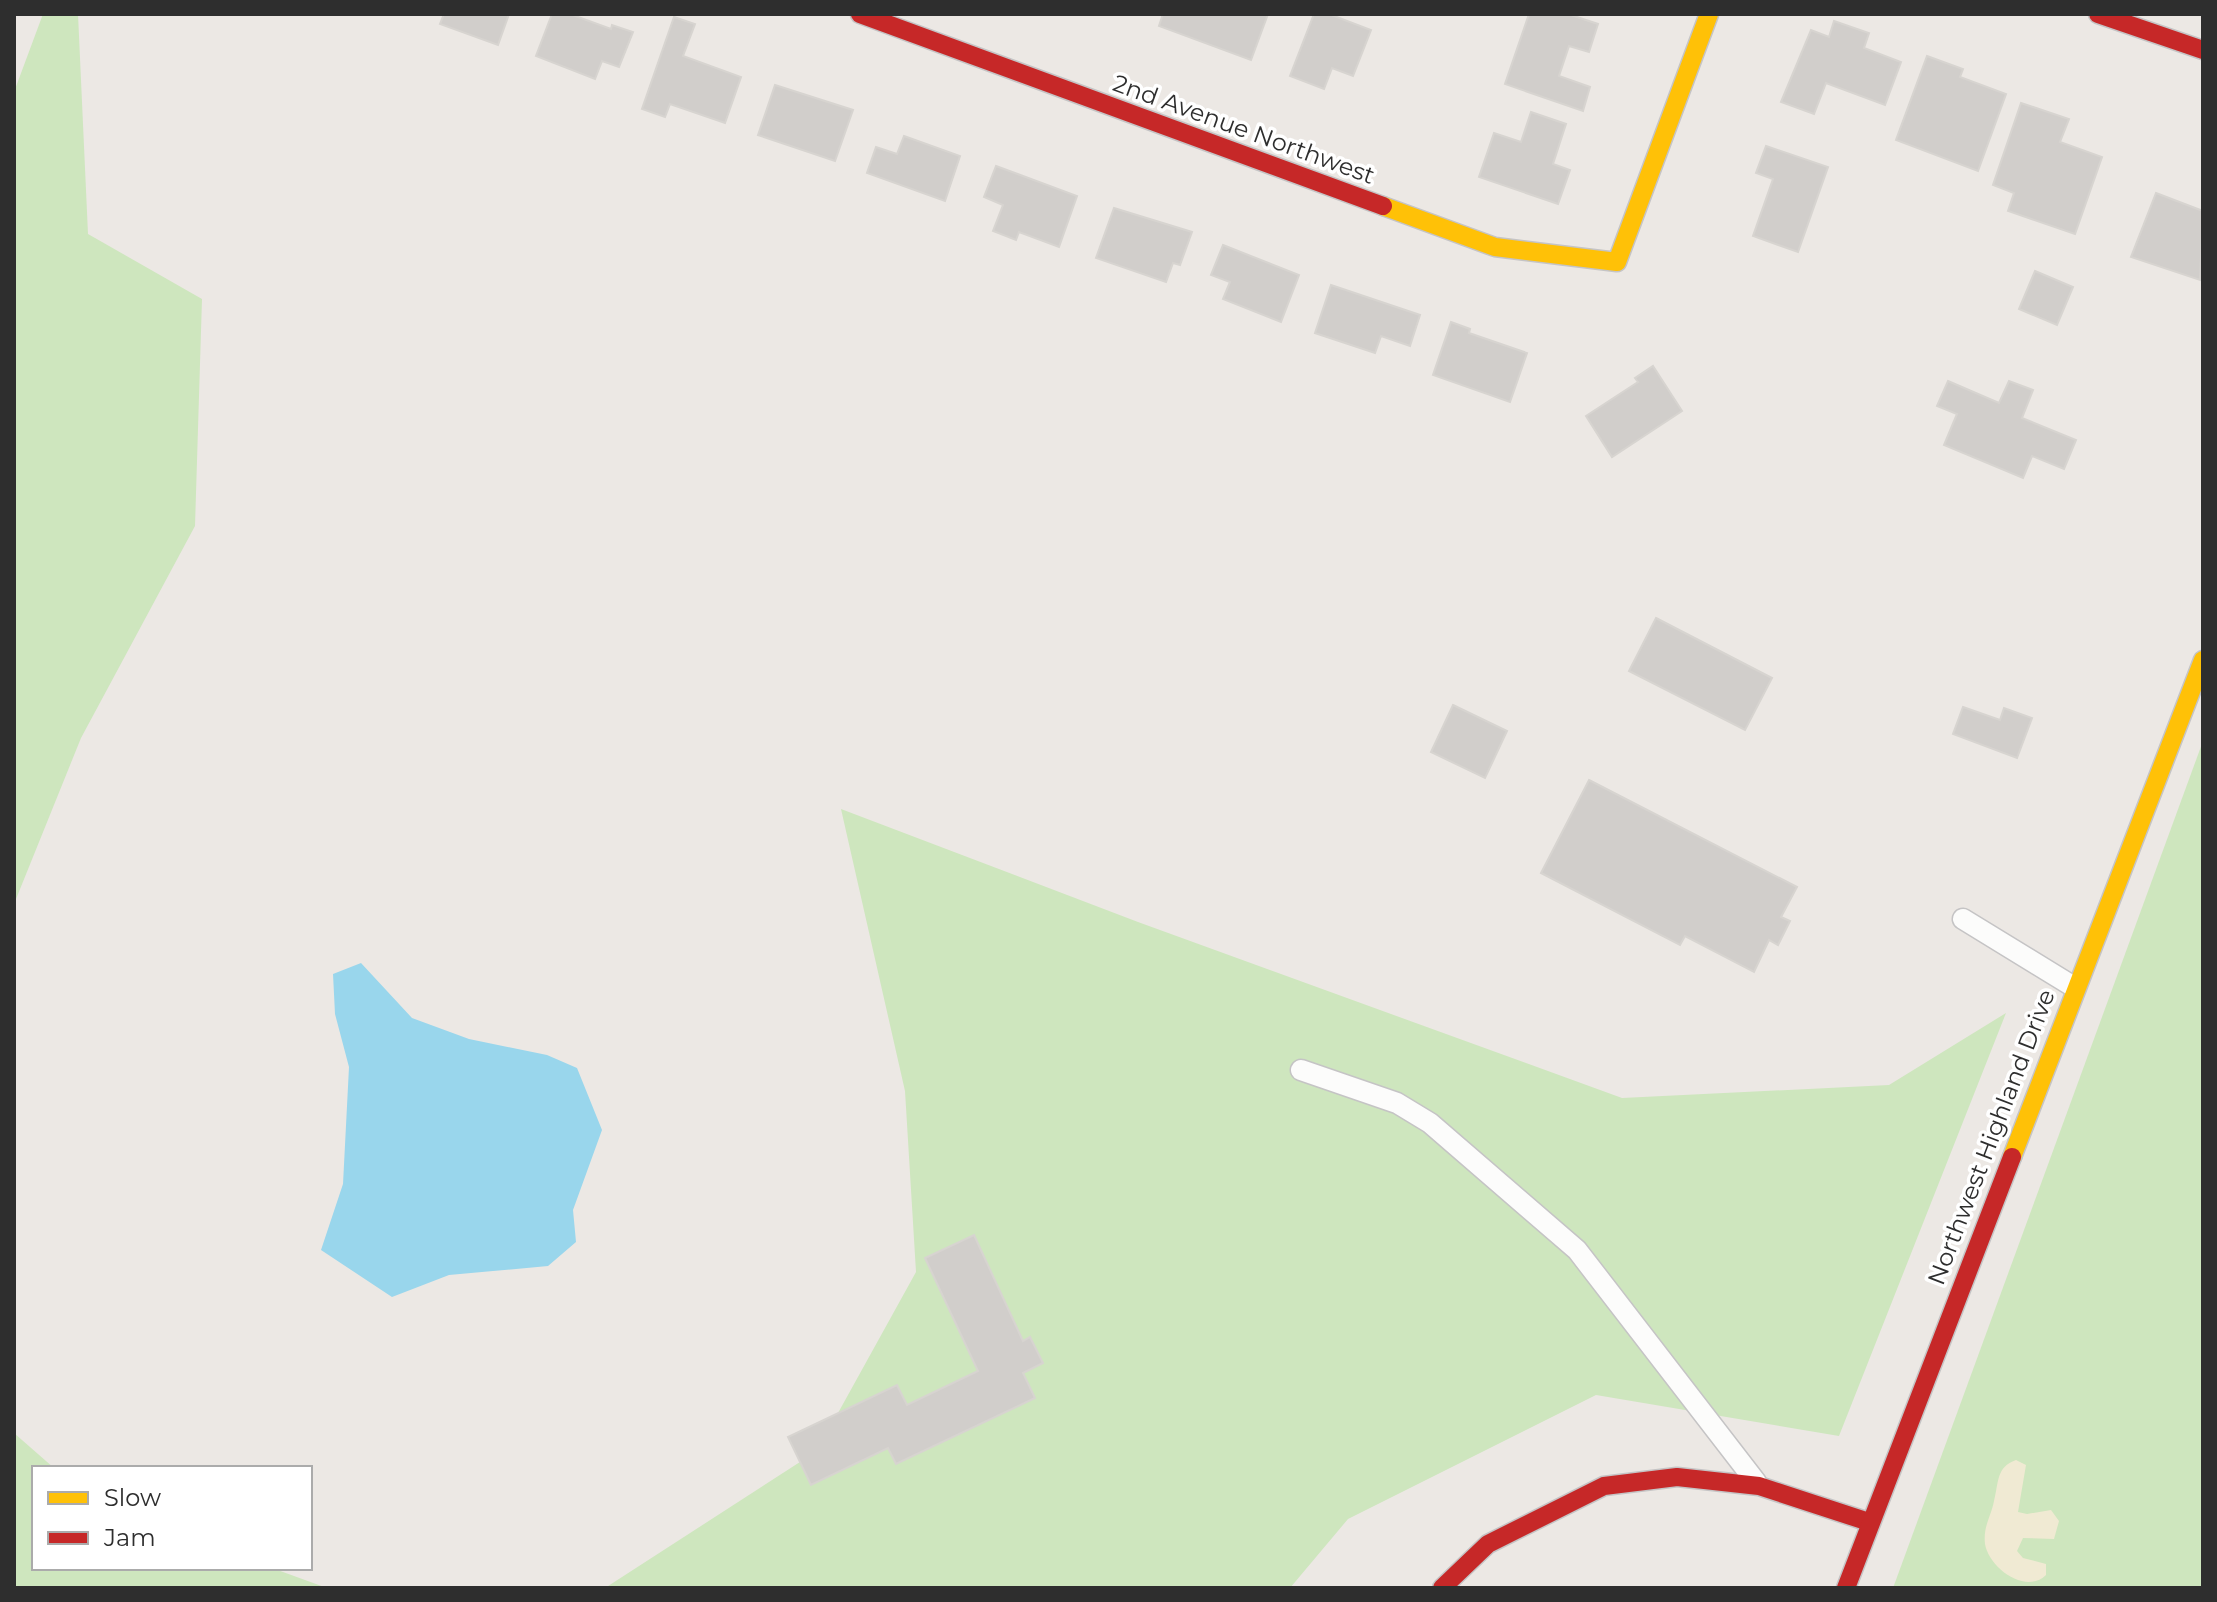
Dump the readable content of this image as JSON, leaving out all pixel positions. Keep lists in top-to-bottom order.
{
  "streets": {
    "street": ["2nd Avenue Northwest", "Northwest Highland Drive"]
  },
  "legend": ["Slow", "Jam"]
}
